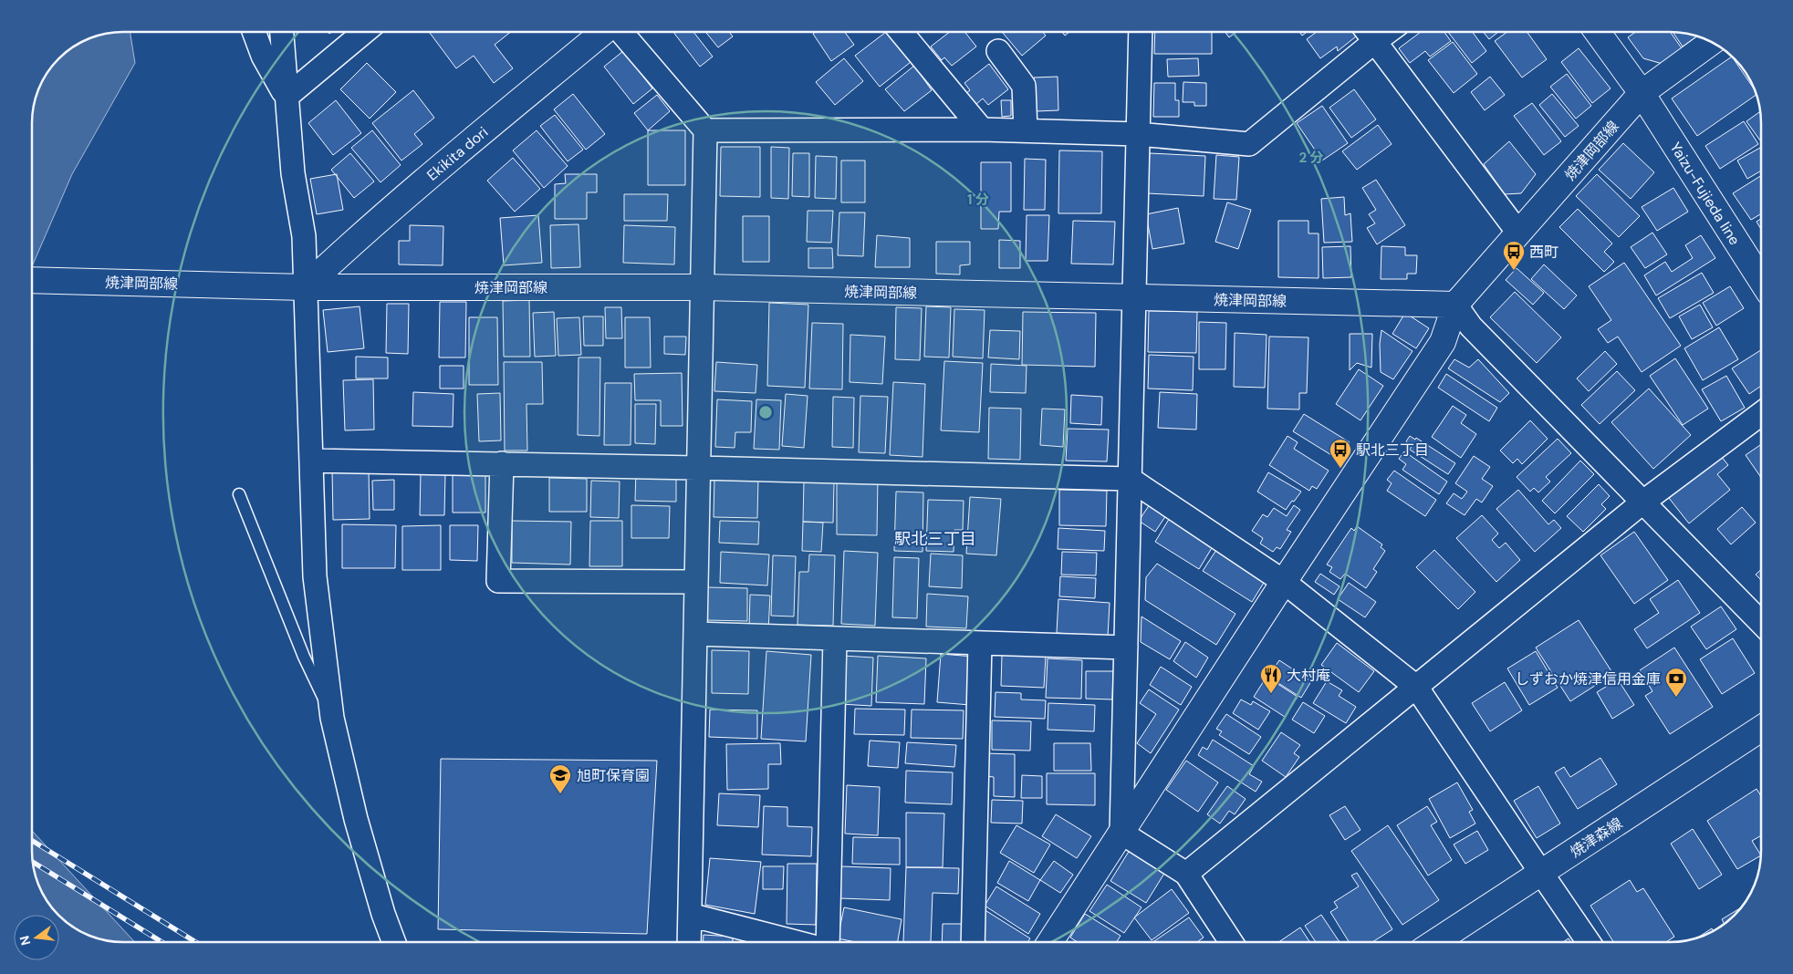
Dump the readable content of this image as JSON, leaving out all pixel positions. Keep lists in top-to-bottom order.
{
  "streets": {
    "main road": [
      "焼津岡部線",
      "Ekikita dori",
      "Yaizu-Fujieda line",
      "焼津森線"
    ]
  },
  "crossings": [
    ["焼津岡部線", "Ekikita dori"],
    ["焼津岡部線", "Yaizu-Fujieda line"]
  ],
  "districts": ["駅北三丁目"],
  "places": {
    "bus stop": ["西町", "駅北三丁目"],
    "restaurant": ["大村庵"],
    "bank": ["しずおか焼津信用金庫"],
    "school or university": ["旭町保育園"]
  },
  "north": "left",
  "rings": ["2 分", "1 分"]
}
